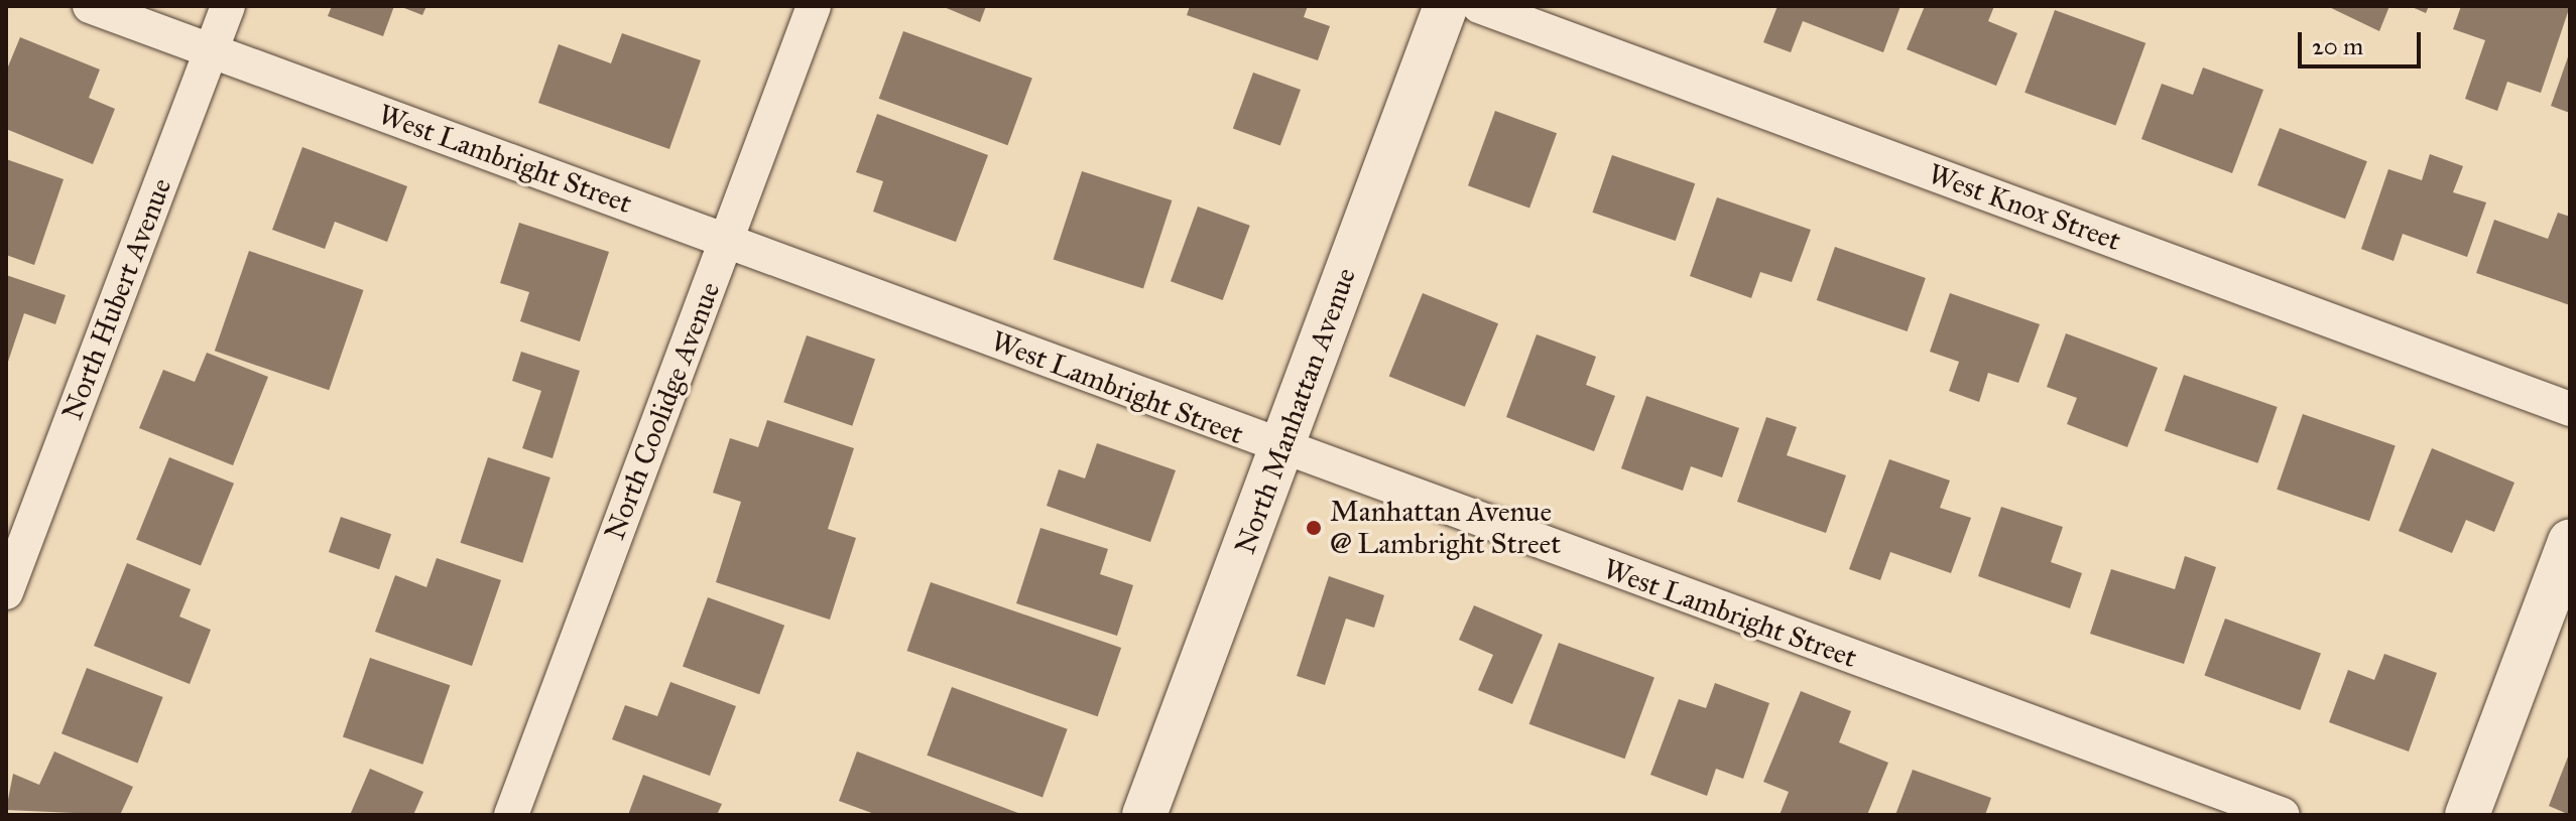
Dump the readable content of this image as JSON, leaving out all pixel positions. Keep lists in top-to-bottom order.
{
  "streets": {
    "street": [
      "West Lambright Street",
      "West Knox Street",
      "North Hubert Avenue",
      "North Coolidge Avenue",
      "North Manhattan Avenue"
    ]
  },
  "crossings": [
    ["West Lambright Street", "North Hubert Avenue"],
    ["West Lambright Street", "North Coolidge Avenue"],
    ["West Lambright Street", "North Manhattan Avenue"]
  ],
  "places": ["Manhattan Avenue @ Lambright Street"],
  "scale_bar": "20 m"
}
